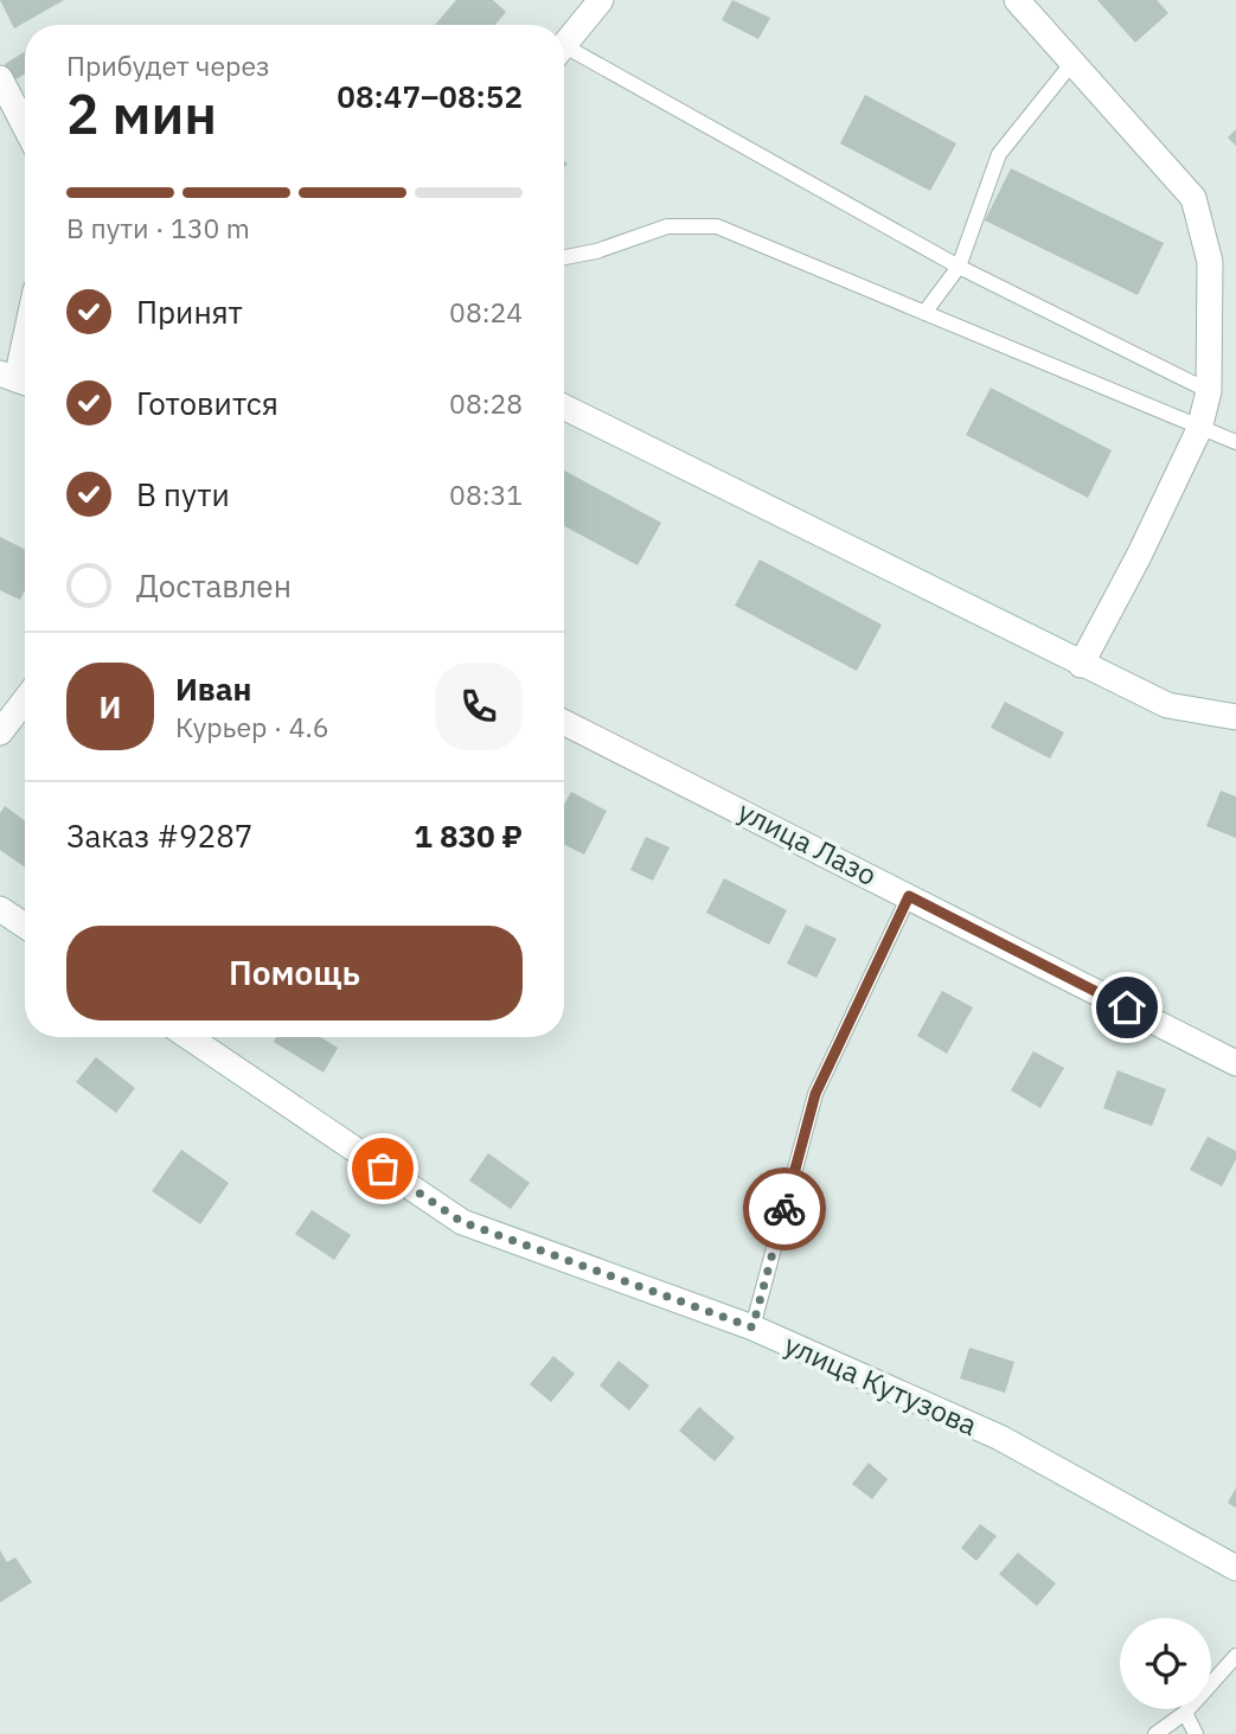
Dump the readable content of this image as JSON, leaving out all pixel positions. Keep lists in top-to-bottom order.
{
  "streets": {
    "street": ["улица Лазо", "улица Кутузова"]
  },
  "page": {
    "heading": ["2 мин", "Прибудет через", "08:47–08:52"],
    "panel": [
      "Иван",
      "Курьер · 4.6",
      "Заказ #9287",
      "1 830 ₽"
    ],
    "bar": "В пути · 130 m",
    "list": [
      ["Принят", "08:24"],
      ["Готовится", "08:28"],
      ["В пути", "08:31"],
      "Доставлен"
    ],
    "round": "И",
    "buttons": "Помощь"
  }
}
